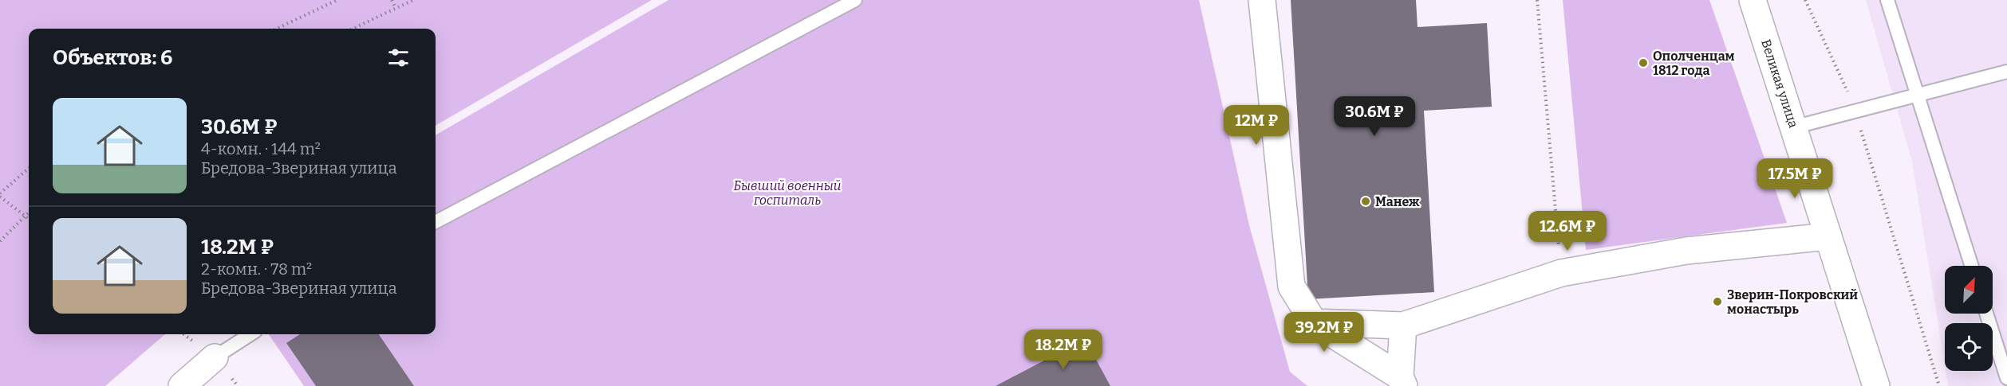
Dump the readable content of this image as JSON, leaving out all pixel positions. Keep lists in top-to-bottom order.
{
  "streets": {
    "street": ["Великая улица"]
  },
  "parks": ["Бывший военный госпиталь"],
  "places": ["Ополченцам 1812 года", "Манеж", "Зверин-Покровский монастырь"],
  "north": "top right",
  "page": {
    "heading": "Объектов: 6",
    "list": [
      {
        "name": "30.6M ₽",
        "note": "4-комн. · 144 m² · Бредова-Звериная улица"
      },
      {
        "name": "18.2M ₽",
        "note": "2-комн. · 78 m² · Бредова-Звериная улица"
      }
    ],
    "price": [
      "30.6M ₽",
      "12M ₽",
      "17.5M ₽",
      "12.6M ₽",
      "39.2M ₽",
      "18.2M ₽"
    ]
  }
}
